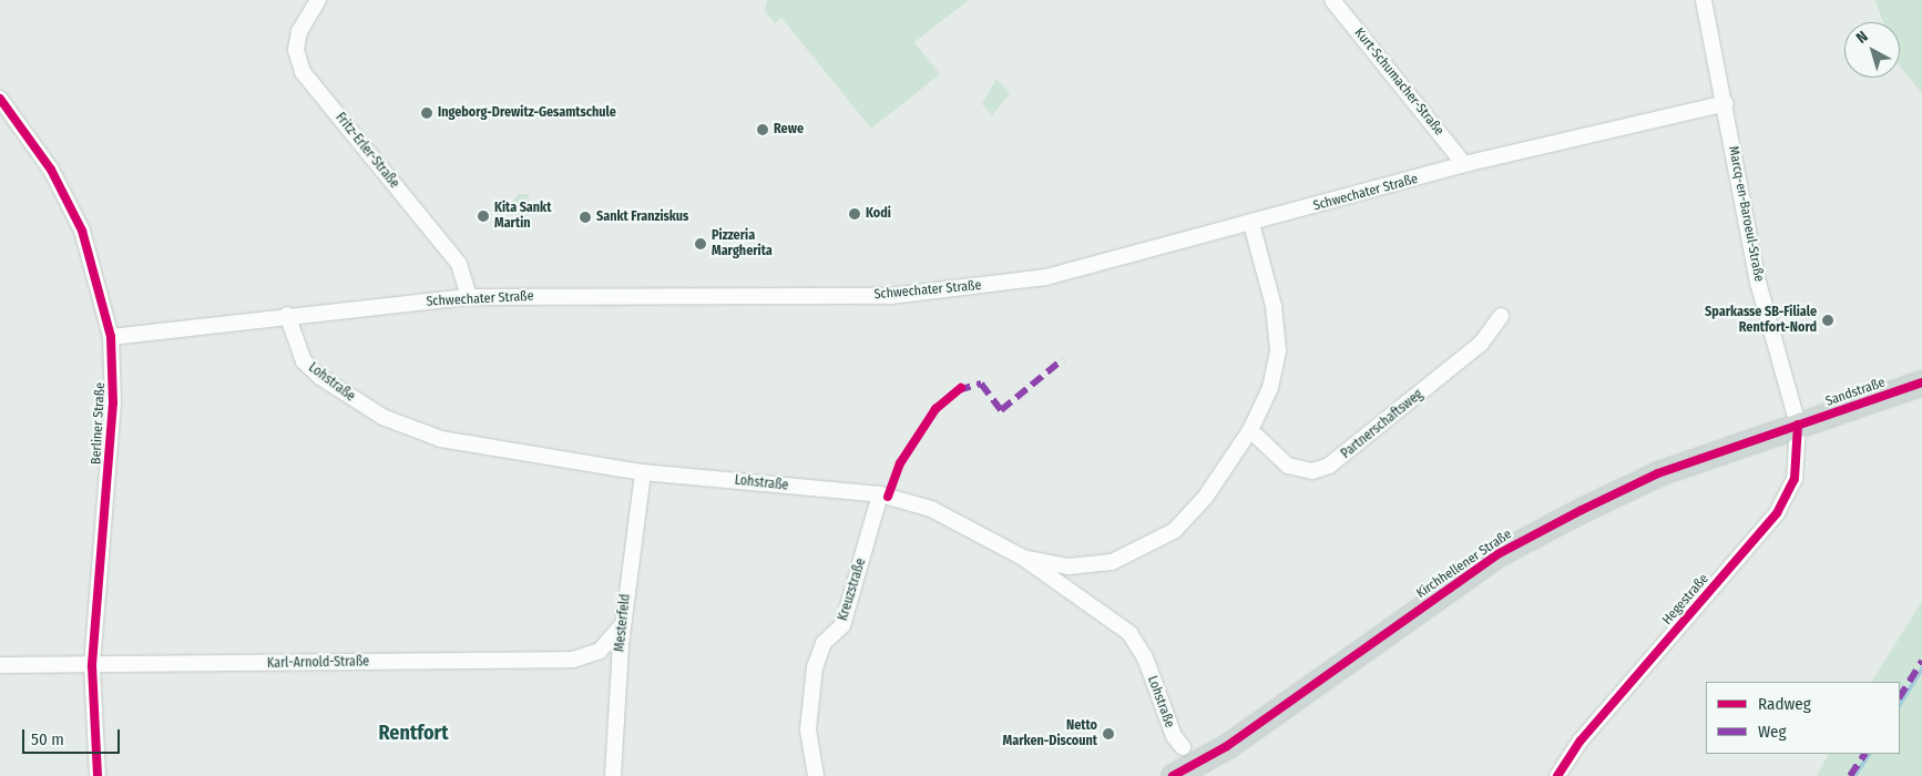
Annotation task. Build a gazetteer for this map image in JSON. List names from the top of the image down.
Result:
{
  "streets": {
    "main road": ["Sandstraße", "Kirchhellener Straße"],
    "street": [
      "Kurt-Schumacher-Straße",
      "Fritz-Erler-Straße",
      "Schwechater Straße",
      "Marcq-en-Baroeul-Straße",
      "Lohstraße",
      "Berliner Straße",
      "Partnerschaftsweg",
      "Kreuzstraße",
      "Hegestraße",
      "Mesterfeld",
      "Karl-Arnold-Straße"
    ]
  },
  "crossings": [
    ["Kurt-Schumacher-Straße", "Schwechater Straße"],
    ["Fritz-Erler-Straße", "Schwechater Straße"],
    ["Schwechater Straße", "Marcq-en-Baroeul-Straße"],
    ["Schwechater Straße", "Lohstraße"],
    ["Schwechater Straße", "Berliner Straße"],
    ["Marcq-en-Baroeul-Straße", "Sandstraße"],
    ["Marcq-en-Baroeul-Straße", "Kirchhellener Straße"],
    ["Marcq-en-Baroeul-Straße", "Hegestraße"],
    ["Lohstraße", "Kreuzstraße"],
    ["Lohstraße", "Mesterfeld"],
    ["Sandstraße", "Kirchhellener Straße"],
    ["Sandstraße", "Hegestraße"],
    ["Berliner Straße", "Karl-Arnold-Straße"],
    ["Kirchhellener Straße", "Hegestraße"],
    ["Mesterfeld", "Karl-Arnold-Straße"]
  ],
  "districts": ["Rentfort"],
  "places": [
    "Ingeborg-Drewitz-Gesamtschule",
    "Rewe",
    "Kodi",
    "Kita Sankt Martin",
    "Sankt Franziskus",
    "Pizzeria Margherita",
    "Sparkasse SB-Filiale Rentfort-Nord",
    "Netto Marken-Discount"
  ],
  "legend": ["Radweg", "Weg"],
  "scale_bar": "50 m",
  "north": "top left"
}
